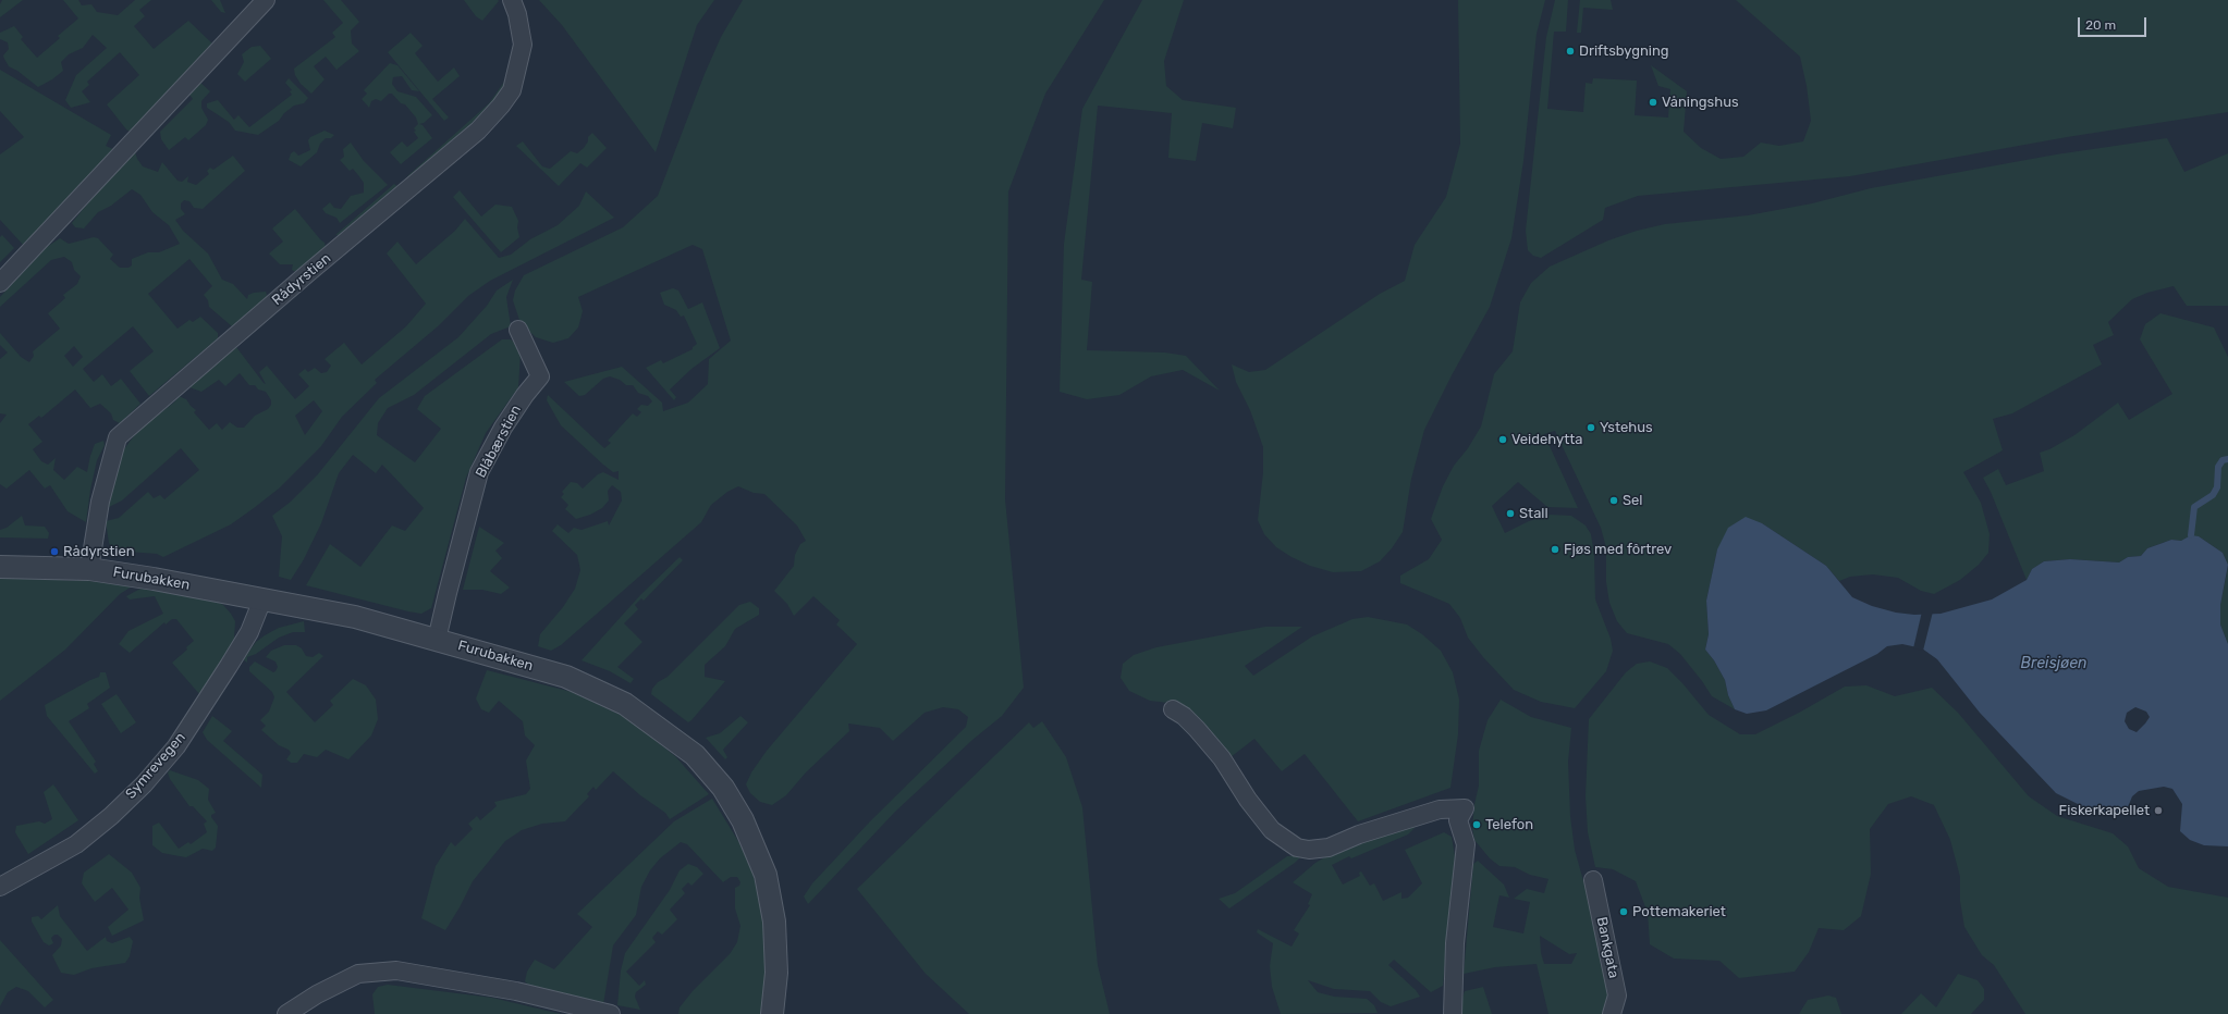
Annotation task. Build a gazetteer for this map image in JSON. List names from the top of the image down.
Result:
{
  "streets": {
    "street": [
      "Rådyrstien",
      "Blåbærstien",
      "Furubakken",
      "Symrevegen",
      "Bankgata"
    ]
  },
  "crossings": [
    ["Rådyrstien", "Furubakken"],
    ["Blåbærstien", "Furubakken"],
    ["Furubakken", "Symrevegen"]
  ],
  "water": ["Breisjøen"],
  "places": [
    "Driftsbygning",
    "Våningshus",
    "Ystehus",
    "Veidehytta",
    "Sel",
    "Stall",
    "Fjøs med fôrtrev",
    "Rådyrstien",
    "Fiskerkapellet",
    "Telefon",
    "Pottemakeriet"
  ],
  "scale_bar": "20 m"
}
